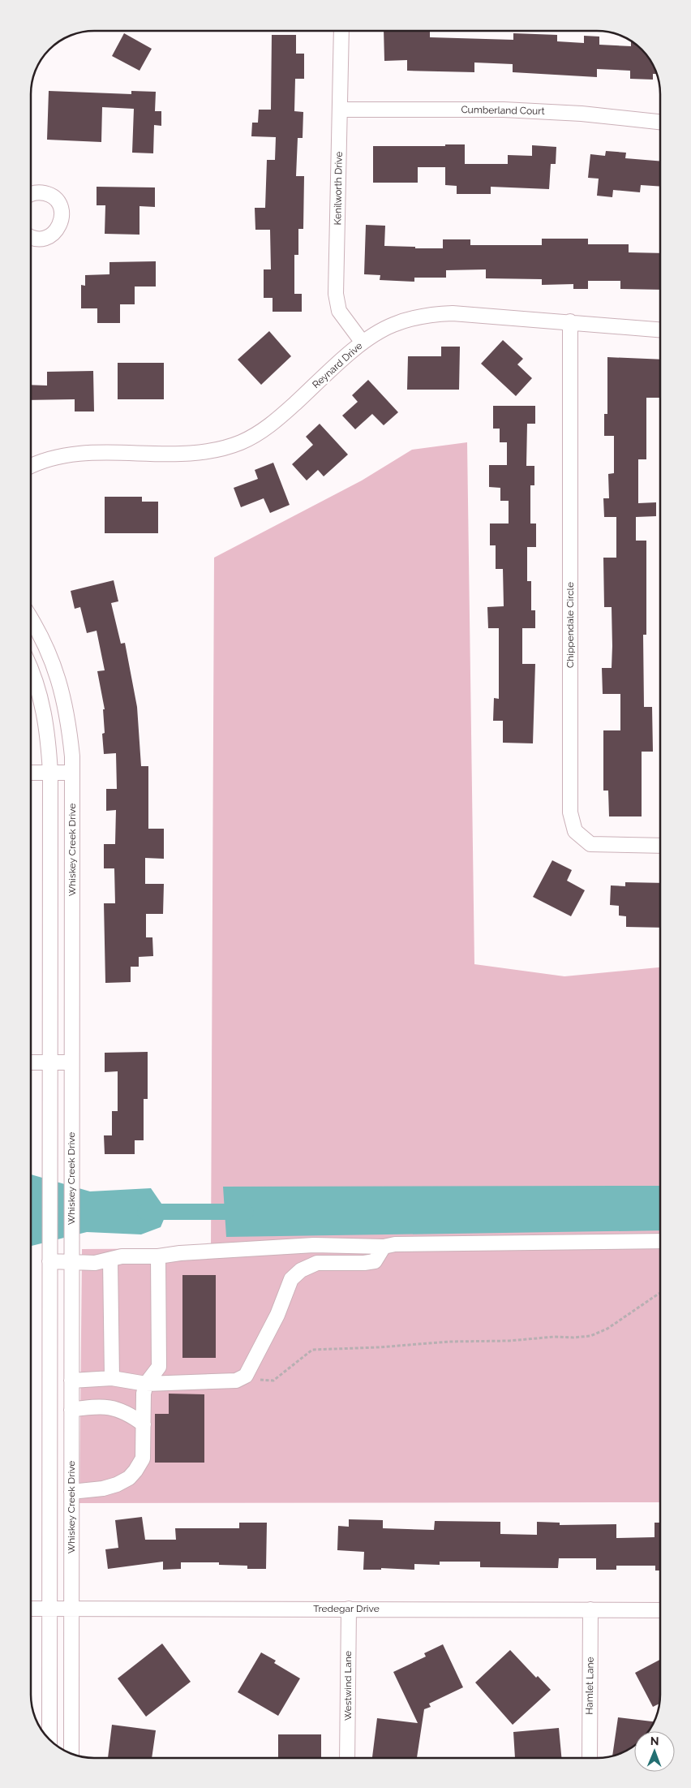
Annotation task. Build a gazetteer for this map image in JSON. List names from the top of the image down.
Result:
{
  "streets": {
    "street": [
      "Cumberland Court",
      "Kenilworth Drive",
      "Reynard Drive",
      "Chippendale Circle",
      "Whiskey Creek Drive",
      "Tredegar Drive",
      "Westwind Lane",
      "Hamlet Lane"
    ]
  },
  "crossings": [
    ["Cumberland Court", "Kenilworth Drive"],
    ["Kenilworth Drive", "Reynard Drive"],
    ["Reynard Drive", "Chippendale Circle"],
    ["Whiskey Creek Drive", "Tredegar Drive"],
    ["Tredegar Drive", "Westwind Lane"],
    ["Tredegar Drive", "Hamlet Lane"]
  ],
  "north": "top"
}
